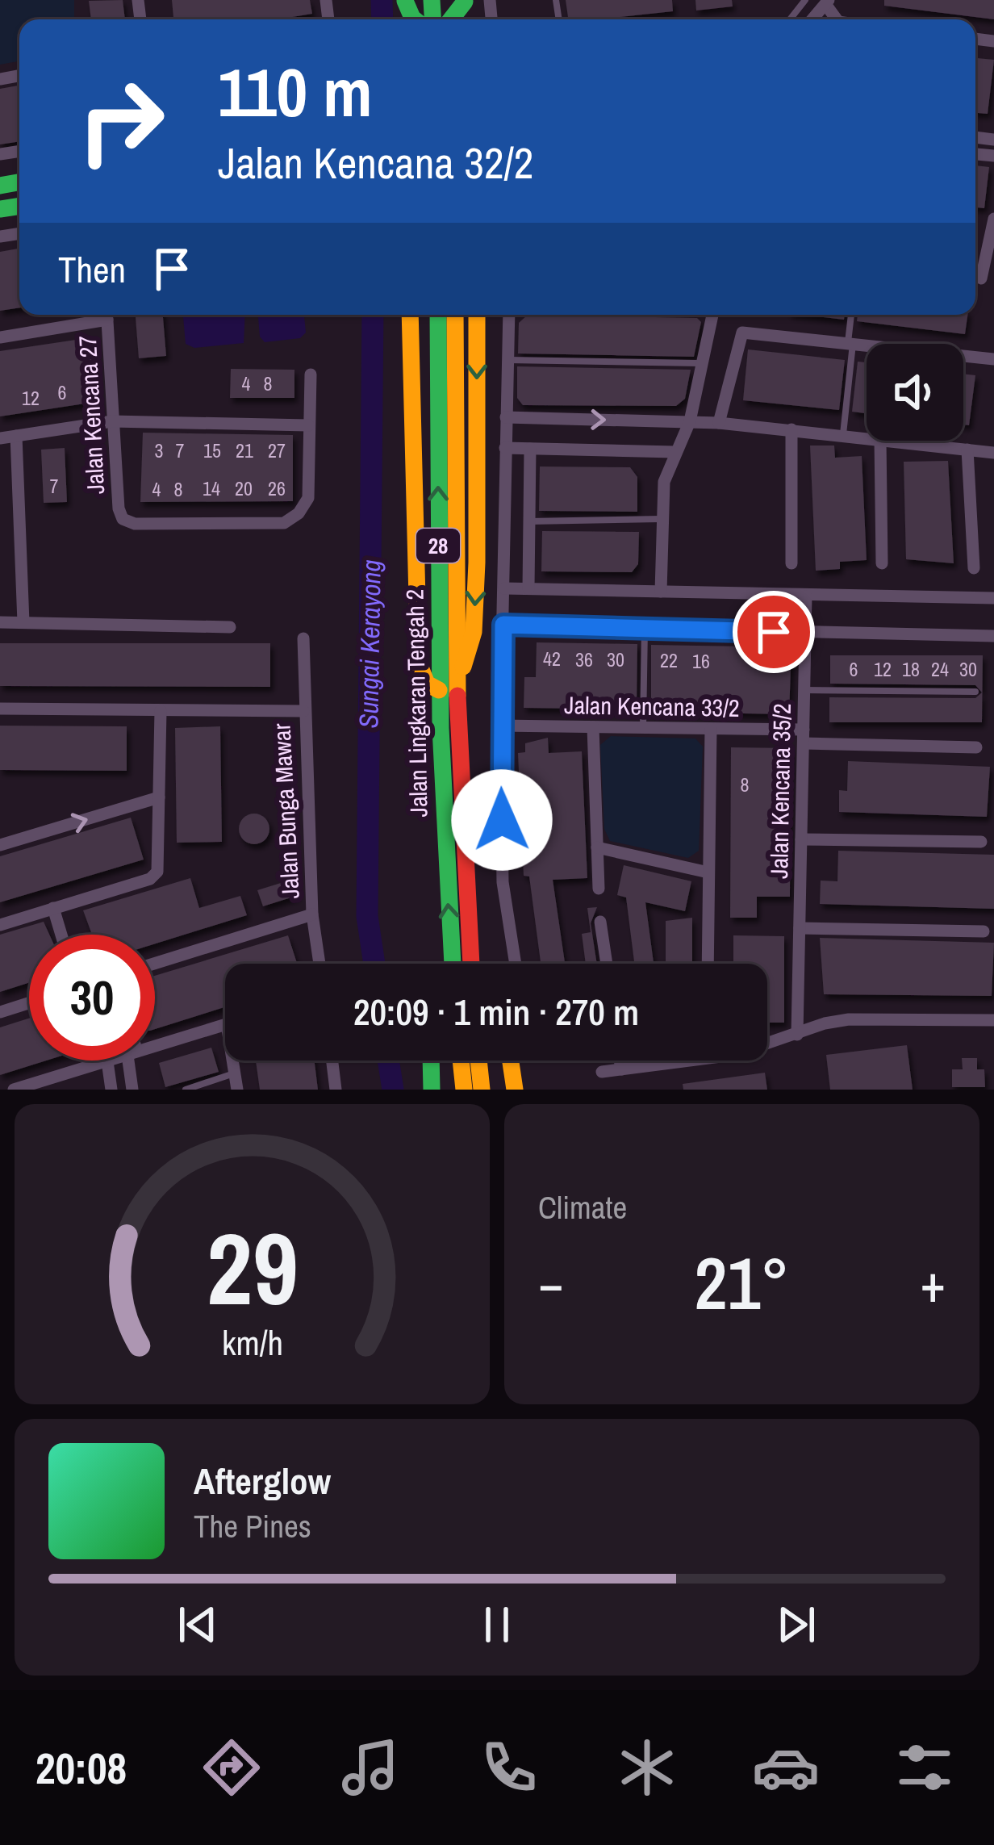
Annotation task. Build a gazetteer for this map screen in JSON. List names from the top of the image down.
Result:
{
  "streets": {
    "main road": ["28", "Jalan Lingkaran Tengah 2"],
    "street": [
      "Jalan Kencana 27",
      "Jalan Kencana 33/2",
      "Jalan Kencana 35/2",
      "Jalan Bunga Mawar"
    ]
  },
  "crossings": [
    ["Jalan Kencana 33/2", "Jalan Kencana 35/2"]
  ],
  "water": ["Sungai Kerayong"],
  "house_numbers": [
    "4",
    "8",
    "6",
    "12",
    "3",
    "7",
    "15",
    "21",
    "27",
    "7",
    "14",
    "20",
    "26",
    "4",
    "8",
    "42",
    "36",
    "30",
    "22",
    "16",
    "6",
    "12",
    "18",
    "24",
    "30",
    "8"
  ],
  "page": {
    "turn": ["110 m", "Jalan Kencana 32/2"],
    "then": "Then",
    "limit": "30",
    "trip": "20:09 · 1 min · 270 m",
    "tile": "Climate",
    "heat": ["−", "21°", "+"],
    "song": ["Afterglow", "The Pines"],
    "tabs": "20:08",
    "gauge": ["29", "km/h"]
  }
}
